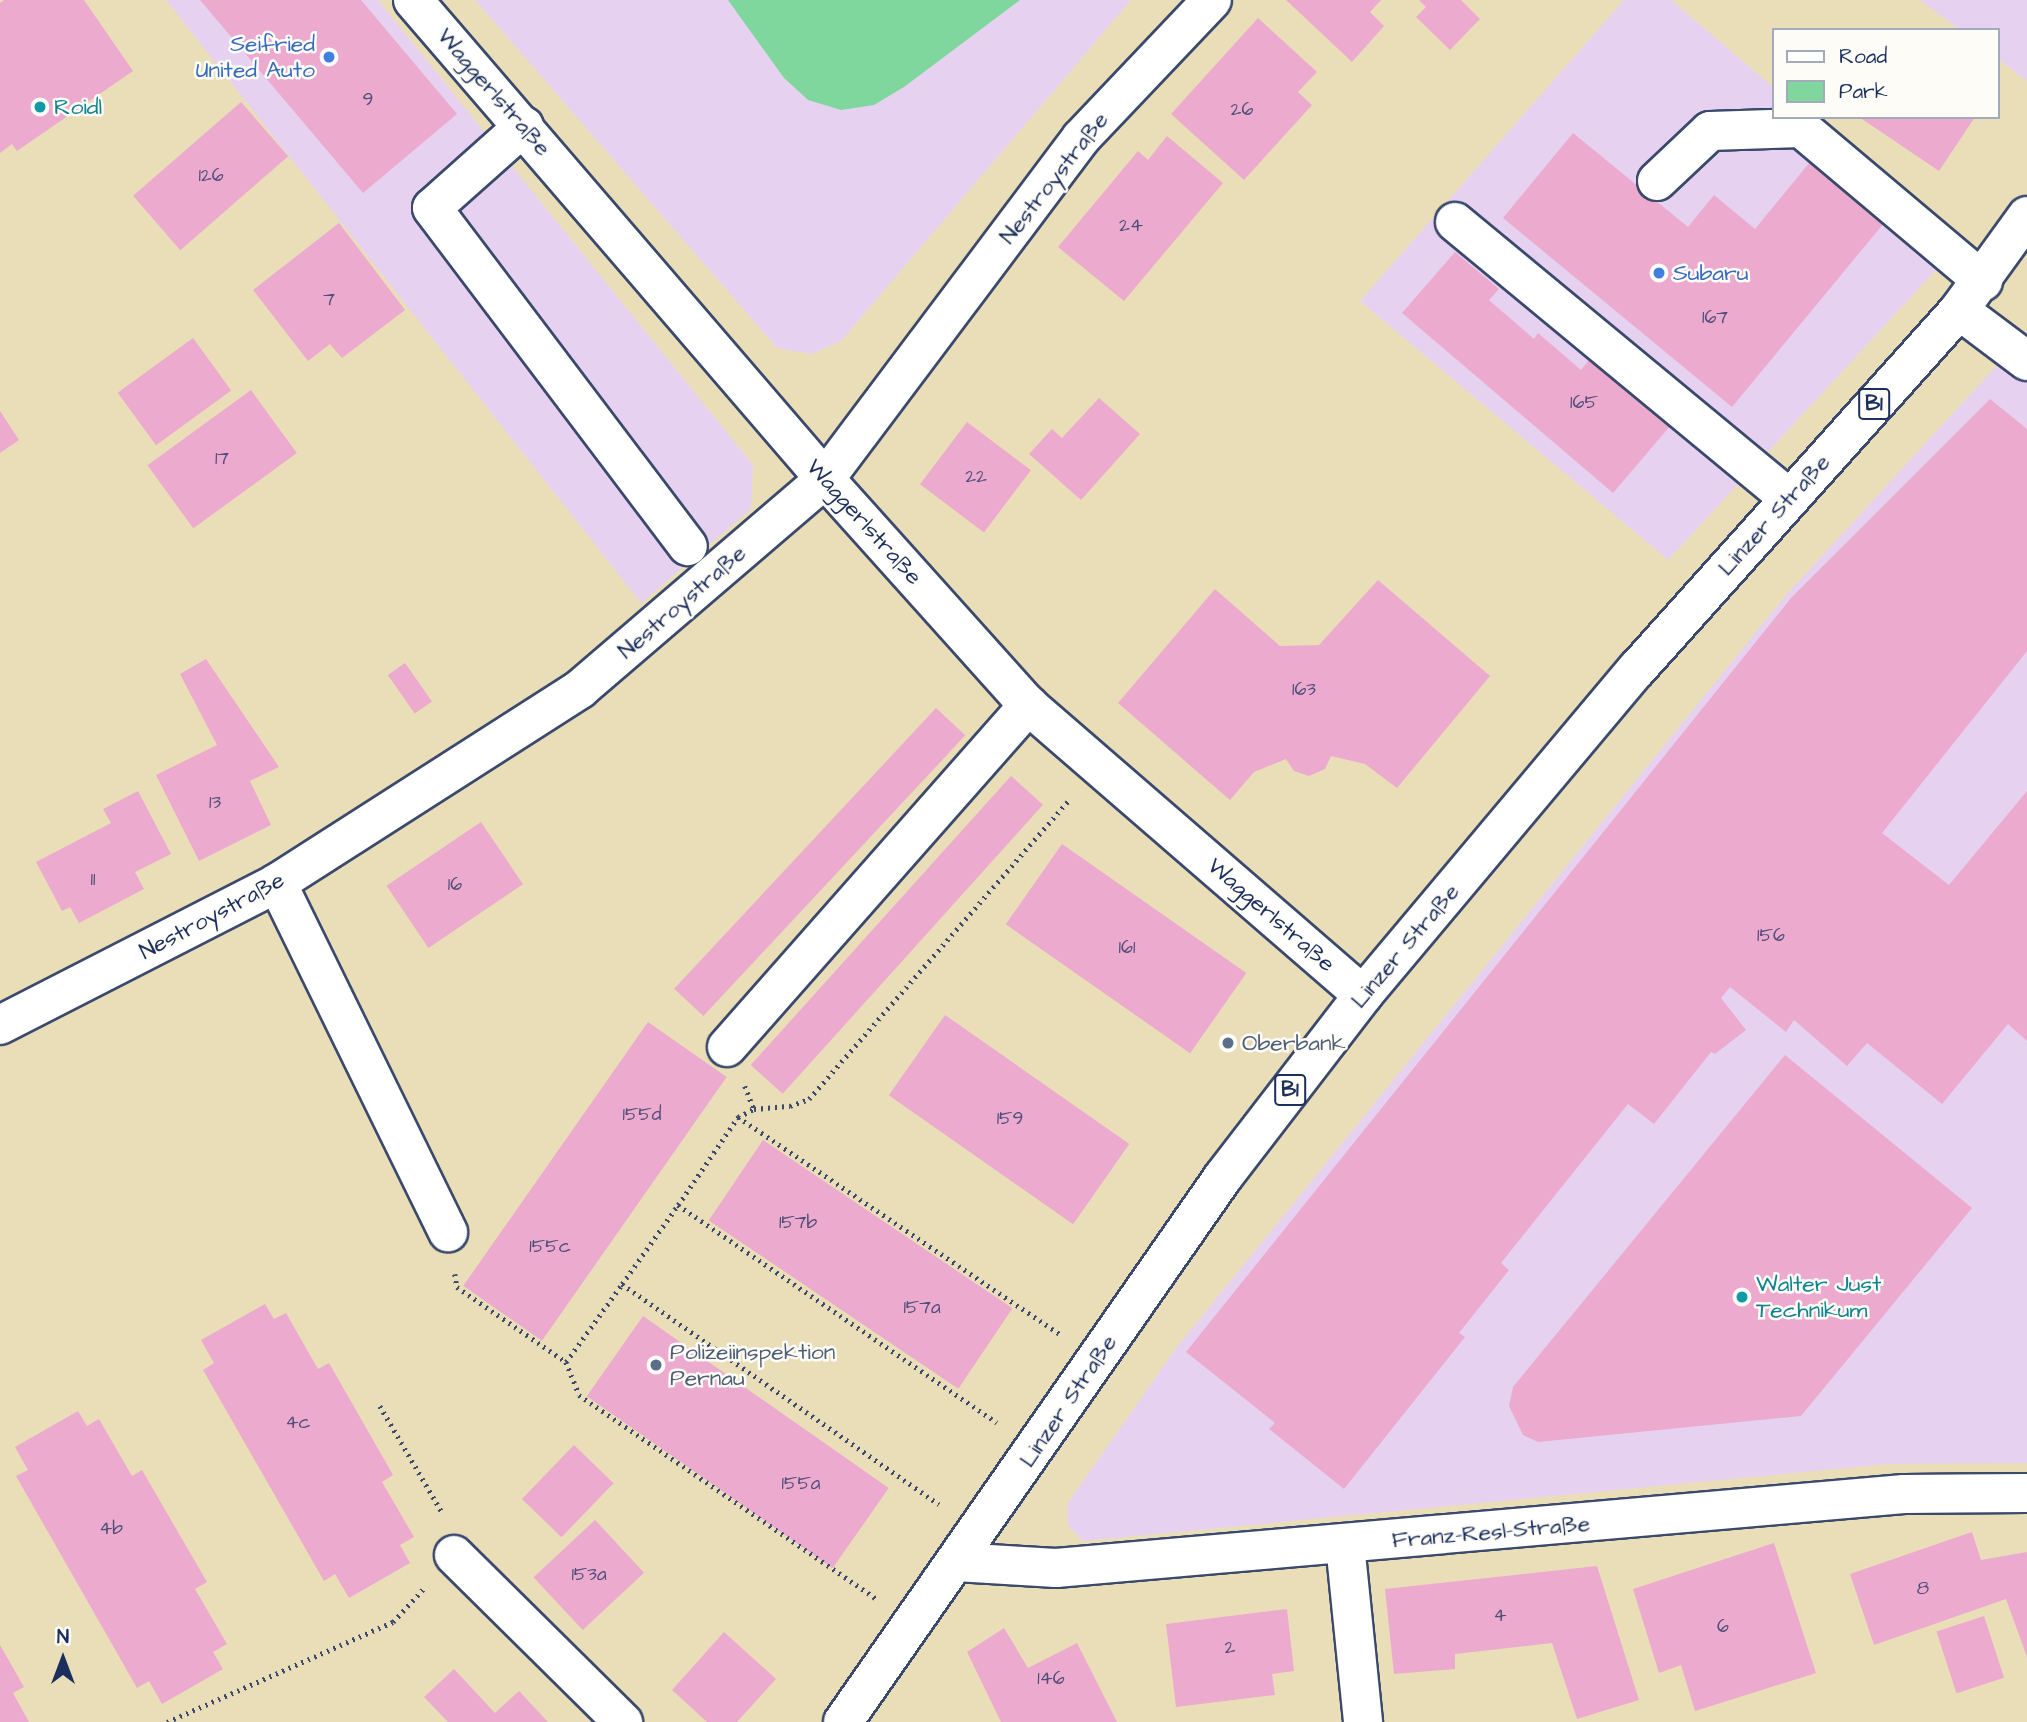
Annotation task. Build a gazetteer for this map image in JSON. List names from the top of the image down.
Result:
{
  "streets": {
    "street": [
      "Waggerlstraße",
      "Nestroystraße",
      "B1",
      "Linzer Straße",
      "Franz-Resl-Straße"
    ]
  },
  "crossings": [
    ["Waggerlstraße", "Nestroystraße"],
    ["Waggerlstraße", "Linzer Straße"],
    ["Linzer Straße", "Franz-Resl-Straße"]
  ],
  "places": [
    "Seifried United Auto",
    "Roidl",
    "Subaru",
    "Oberbank",
    "Walter Just Technikum",
    "Polizeiinspektion Pernau"
  ],
  "house_numbers": [
    "9",
    "26",
    "126",
    "24",
    "7",
    "167",
    "165",
    "17",
    "22",
    "163",
    "13",
    "11",
    "16",
    "156",
    "161",
    "155d",
    "159",
    "157b",
    "155c",
    "157a",
    "4c",
    "155a",
    "4b",
    "153a",
    "8",
    "4",
    "6",
    "2",
    "146"
  ],
  "legend": ["Road", "Park"],
  "north": "top"
}
